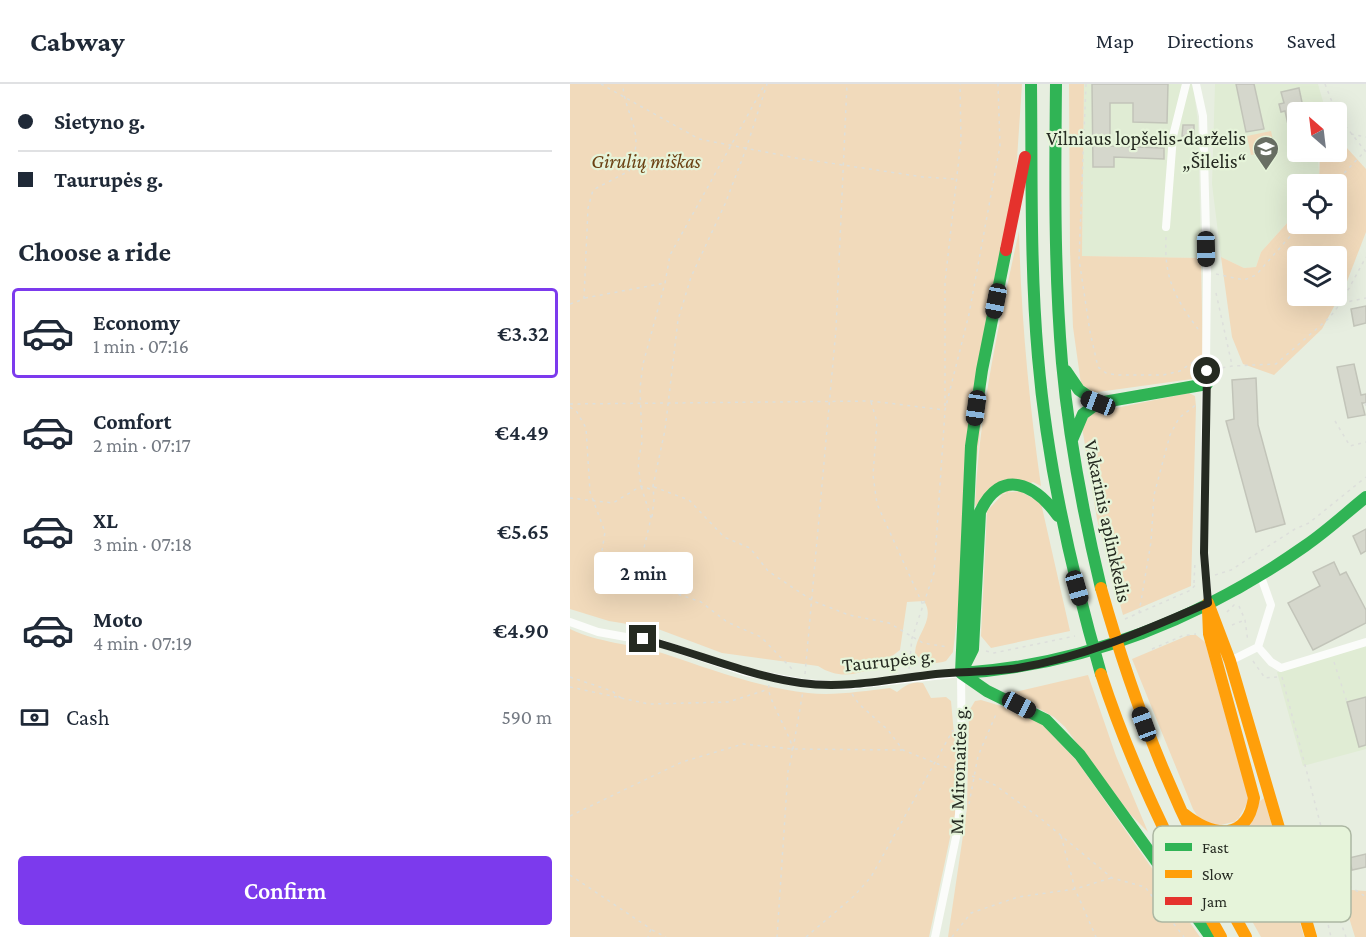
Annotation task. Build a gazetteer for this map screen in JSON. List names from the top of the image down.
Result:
{
  "streets": {
    "main road": ["Vakarinis aplinkkelis", "Taurupės g."],
    "street": ["M. Mironaitės g."]
  },
  "crossings": [
    ["Taurupės g.", "M. Mironaitės g."]
  ],
  "parks": ["Girulių miškas"],
  "places": {
    "school or university": ["Vilniaus lopšelis-darželis „Šilelis“"]
  },
  "legend": ["Fast", "Slow", "Jam"],
  "north": "top left",
  "page": {
    "header": "Cabway",
    "nav": ["Map", "Directions", "Saved"],
    "banner": ["Sietyno g.", "Taurupės g."],
    "heading": "Choose a ride",
    "list": [
      {
        "name": "Economy",
        "note": "1 min · 07:16",
        "value": "€3.32"
      },
      {
        "name": "Comfort",
        "note": "2 min · 07:17",
        "value": "€4.49"
      },
      {
        "name": "XL",
        "note": "3 min · 07:18",
        "value": "€5.65"
      },
      {
        "name": "Moto",
        "note": "4 min · 07:19",
        "value": "€4.90"
      }
    ],
    "bubble": "2 min",
    "pay": ["Cash", "590 m"],
    "buttons": "Confirm"
  }
}
